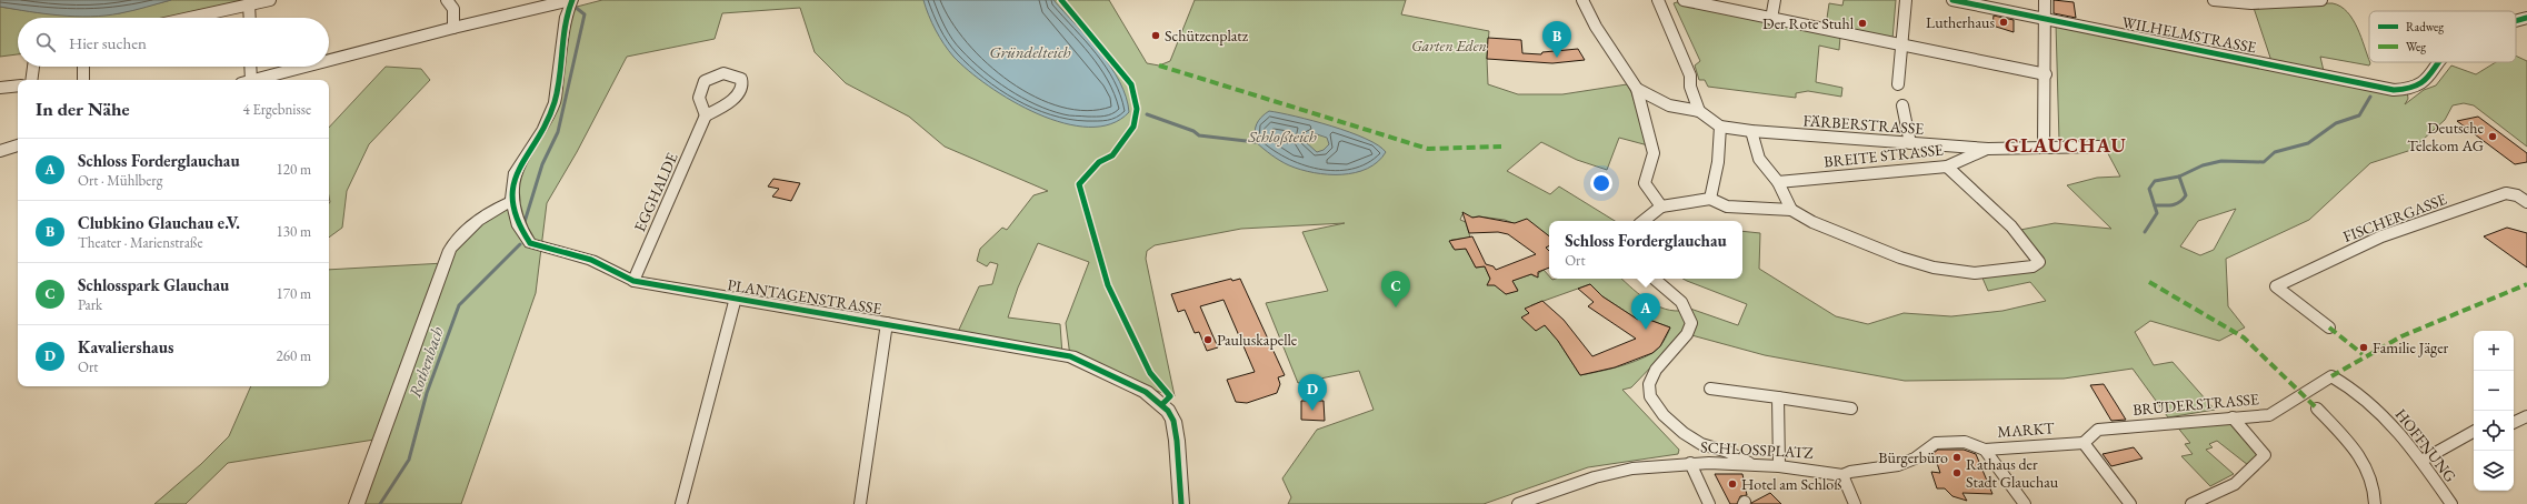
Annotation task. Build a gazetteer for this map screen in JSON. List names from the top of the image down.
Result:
{
  "streets": {
    "street": [
      "WILHELMSTRASSE",
      "FÄRBERSTRASSE",
      "BREITE STRASSE",
      "EGGHALDE",
      "FISCHERGASSE",
      "PLANTAGENSTRASSE",
      "BRÜDERSTRASSE",
      "MARKT",
      "HOFFNUNG",
      "SCHLOSSPLATZ"
    ]
  },
  "crossings": [
    ["FÄRBERSTRASSE", "BREITE STRASSE"],
    ["EGGHALDE", "PLANTAGENSTRASSE"],
    ["BRÜDERSTRASSE", "MARKT"],
    ["BRÜDERSTRASSE", "HOFFNUNG"],
    ["MARKT", "SCHLOSSPLATZ"]
  ],
  "districts": ["GLAUCHAU"],
  "water": ["Gründelteich", "Schloßteich", "Rothenbach"],
  "parks": ["Garten Eden"],
  "places": [
    "Lutherhaus",
    "Der Rote Stuhl",
    "Schützenplatz",
    "Deutsche Telekom AG",
    "Pauluskapelle",
    "Familie Jäger",
    "Bürgerbüro",
    "Rathaus der Stadt Glauchau",
    "Hotel am Schloß"
  ],
  "legend": ["Radweg", "Weg"],
  "page": {
    "search": "Hier suchen",
    "pins": [
      "B",
      "C",
      "A",
      "D"
    ],
    "heading": ["In der Nähe", "4 Ergebnisse"],
    "list": [
      {
        "mark": "A",
        "name": "Schloss Forderglauchau",
        "note": "Ort · Mühlberg",
        "value": "120 m"
      },
      {
        "mark": "B",
        "name": "Clubkino Glauchau e.V.",
        "note": "Theater · Marienstraße",
        "value": "130 m"
      },
      {
        "mark": "C",
        "name": "Schlosspark Glauchau",
        "note": "Park",
        "value": "170 m"
      },
      {
        "mark": "D",
        "name": "Kavaliershaus",
        "note": "Ort",
        "value": "260 m"
      }
    ],
    "popup": ["Schloss Forderglauchau", "Ort"],
    "map_buttons": ["+", "−"]
  }
}
